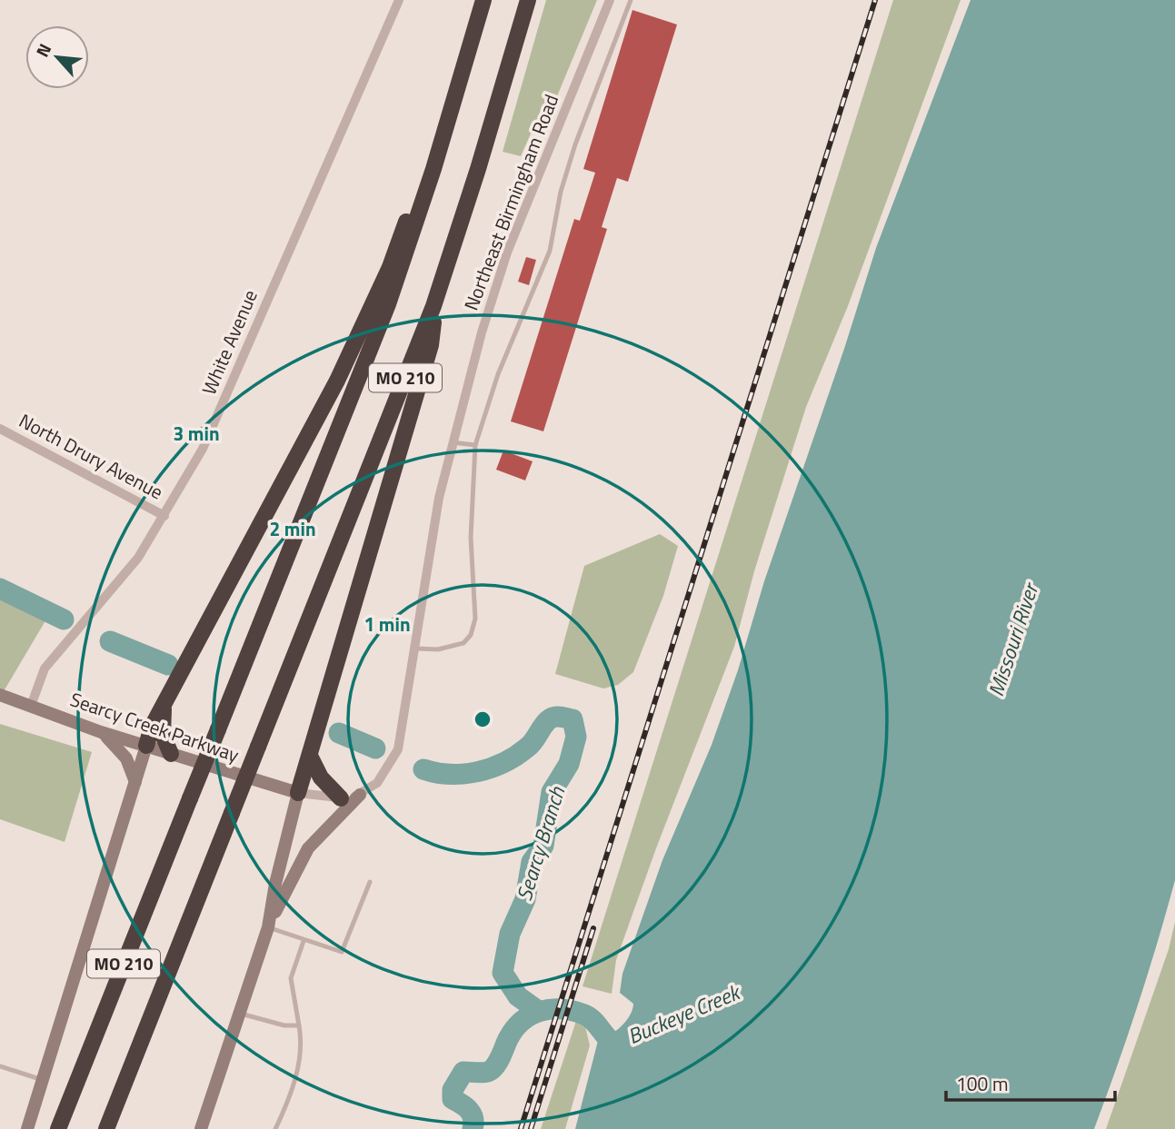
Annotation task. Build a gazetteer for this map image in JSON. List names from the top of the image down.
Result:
{
  "streets": {
    "highway": ["MO 210"],
    "main road": ["Searcy Creek Parkway"],
    "street": ["Northeast Birmingham Road", "White Avenue", "North Drury Avenue"]
  },
  "crossings": [
    ["White Avenue", "North Drury Avenue"],
    ["White Avenue", "Searcy Creek Parkway"]
  ],
  "water": ["Missouri River", "Searcy Branch", "Buckeye Creek"],
  "scale_bar": "100 m",
  "north": "top left",
  "rings": ["3 min", "2 min", "1 min"]
}
